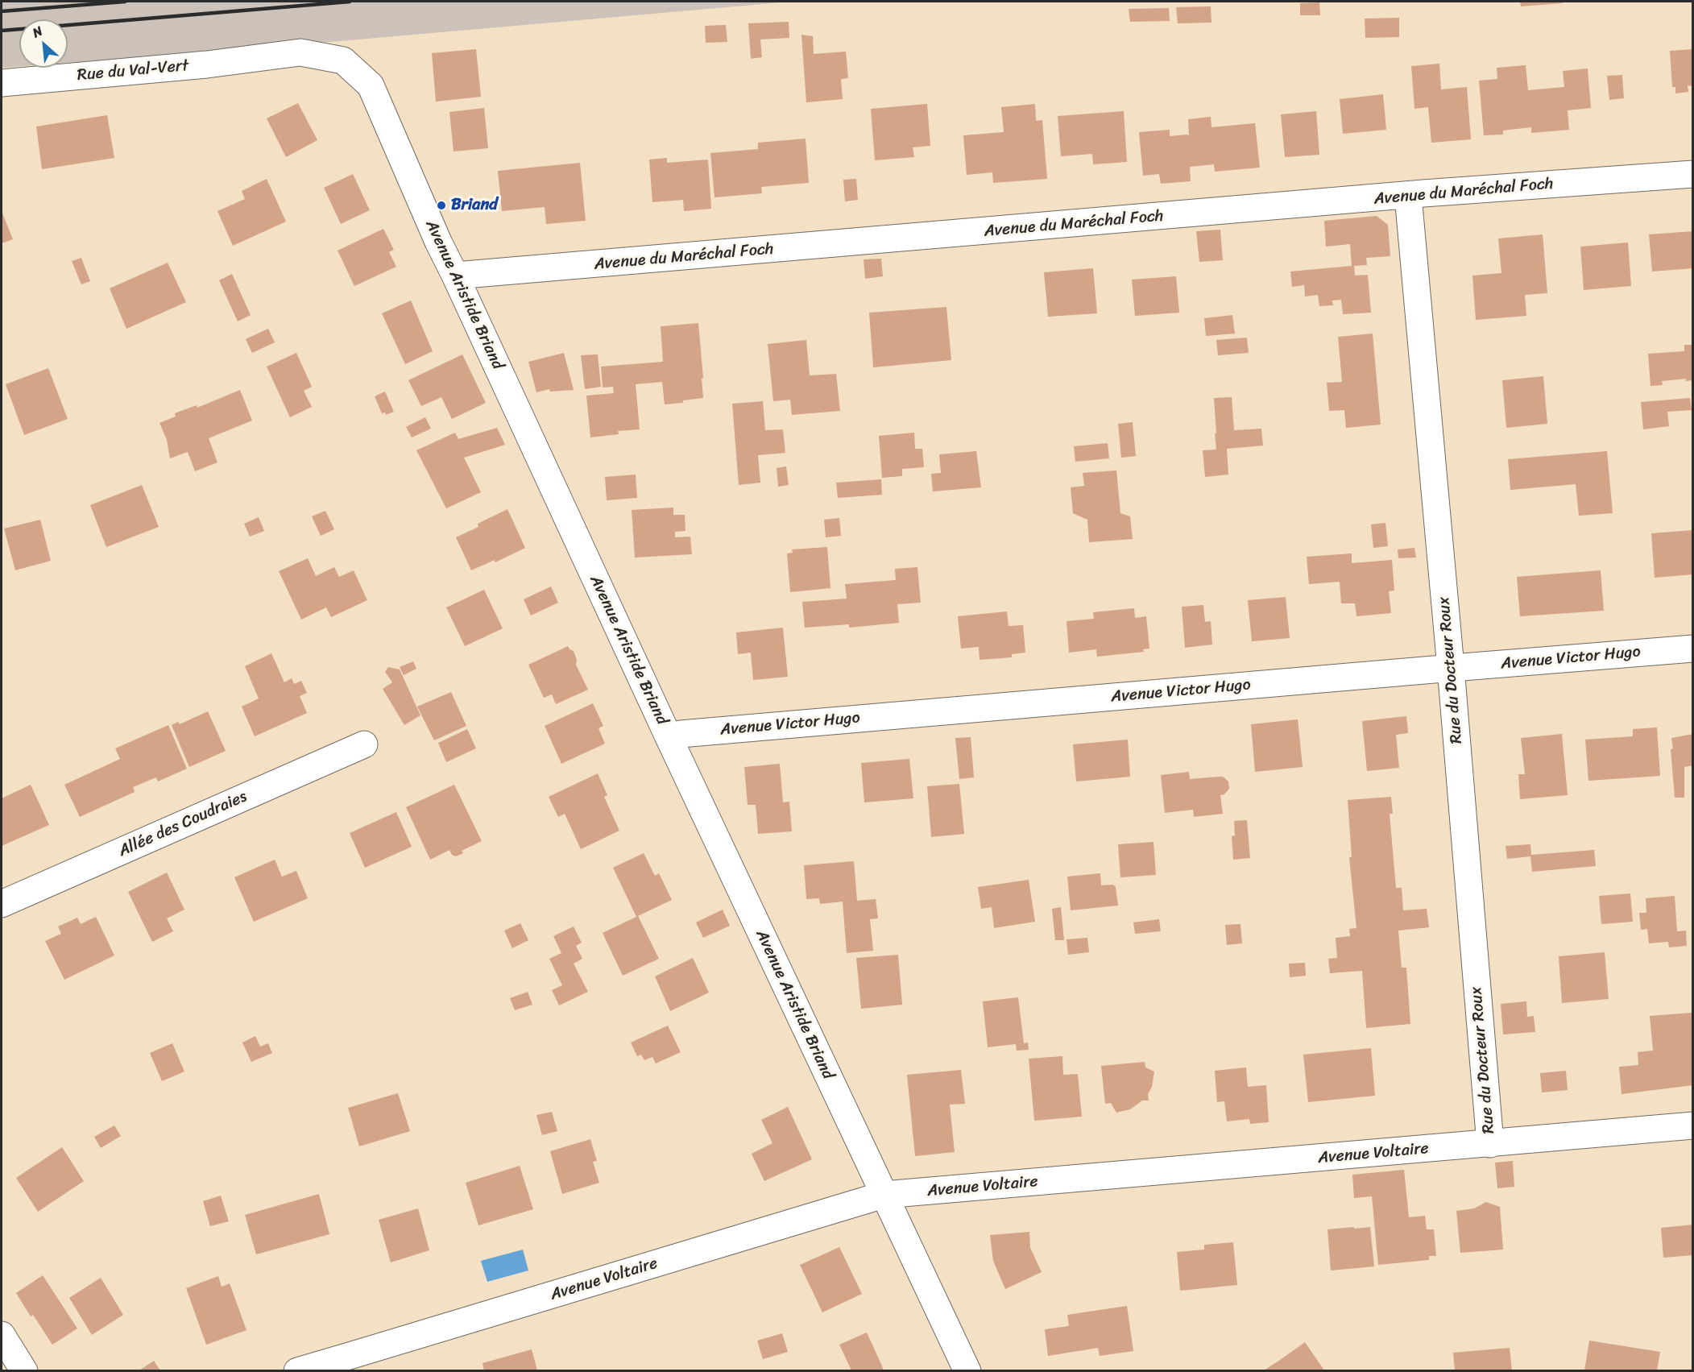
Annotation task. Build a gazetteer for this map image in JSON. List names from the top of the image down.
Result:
{
  "streets": {
    "street": [
      "Rue du Val-Vert",
      "Avenue du Maréchal Foch",
      "Avenue Aristide Briand",
      "Avenue Victor Hugo",
      "Rue du Docteur Roux",
      "Allée des Coudraies",
      "Avenue Voltaire"
    ]
  },
  "crossings": [
    ["Rue du Val-Vert", "Avenue Aristide Briand"],
    ["Avenue du Maréchal Foch", "Avenue Aristide Briand"],
    ["Avenue du Maréchal Foch", "Rue du Docteur Roux"],
    ["Avenue Aristide Briand", "Avenue Victor Hugo"],
    ["Avenue Aristide Briand", "Avenue Voltaire"],
    ["Avenue Victor Hugo", "Rue du Docteur Roux"],
    ["Rue du Docteur Roux", "Avenue Voltaire"]
  ],
  "places": ["Briand"],
  "north": "top left"
}
